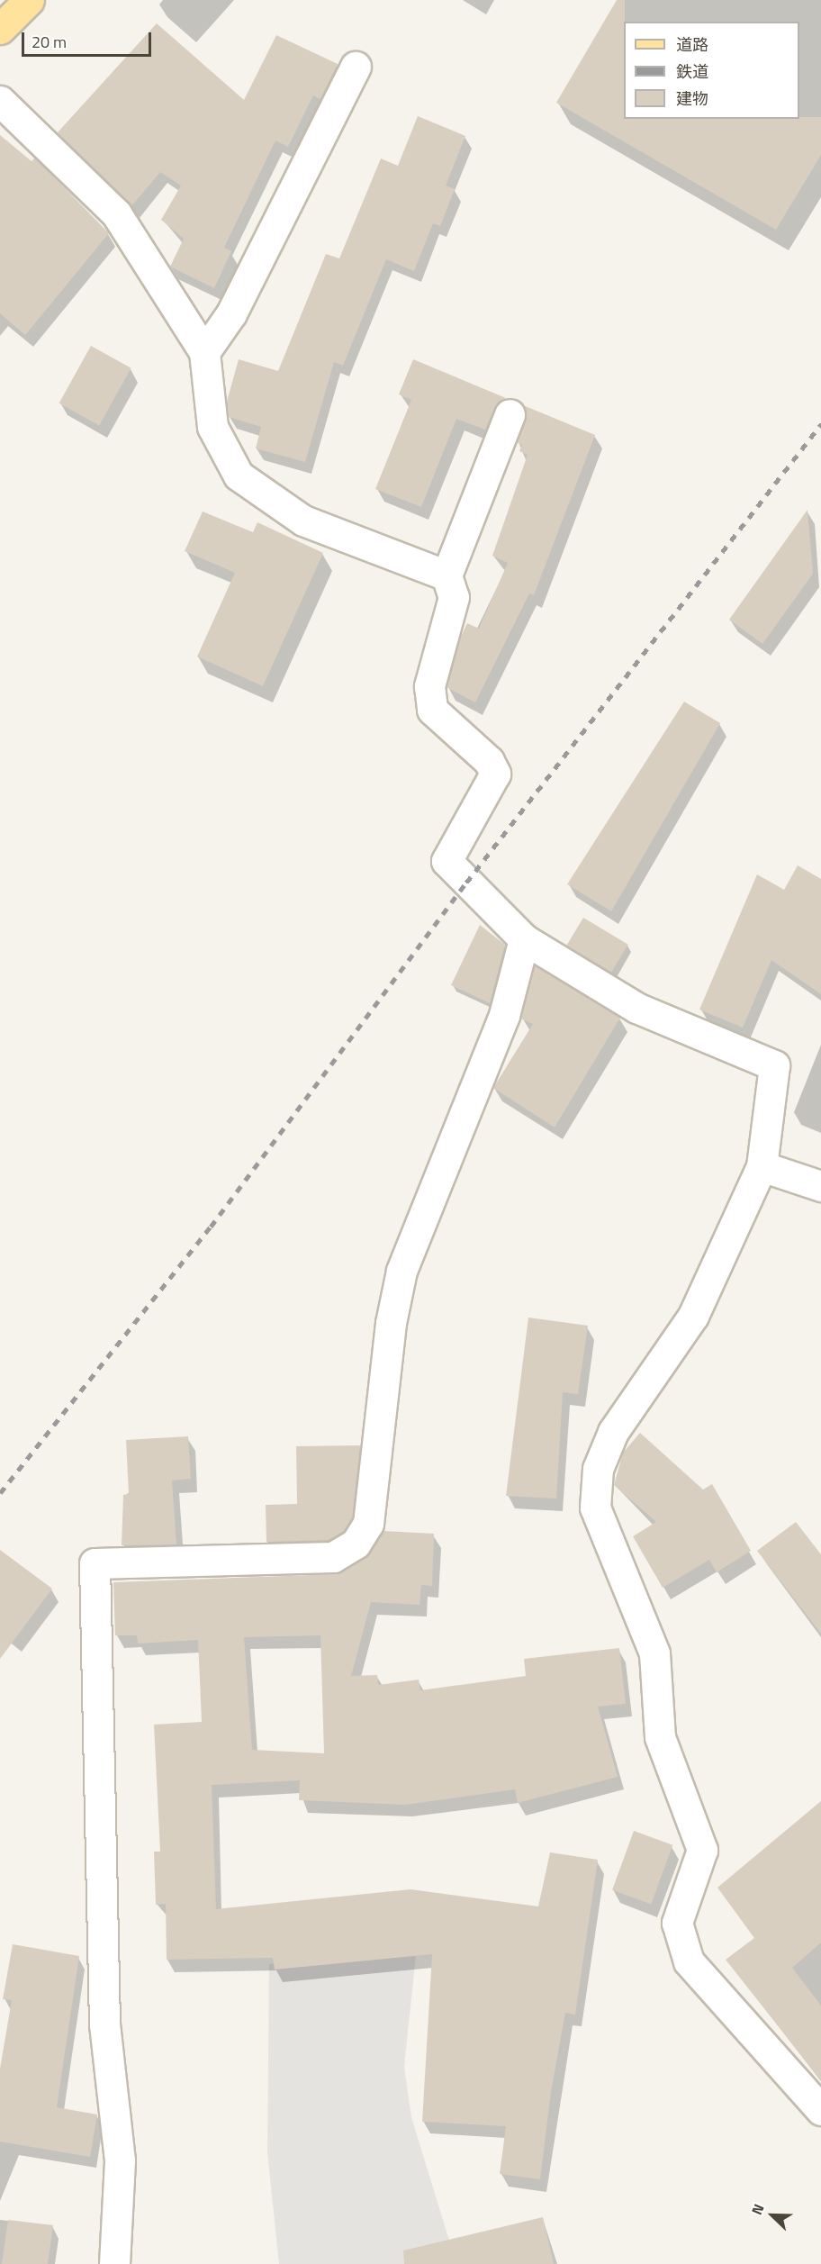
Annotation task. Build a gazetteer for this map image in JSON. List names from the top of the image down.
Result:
{
  "legend": ["道路", "鉄道", "建物"],
  "scale_bar": "20 m",
  "north": "top left"
}
